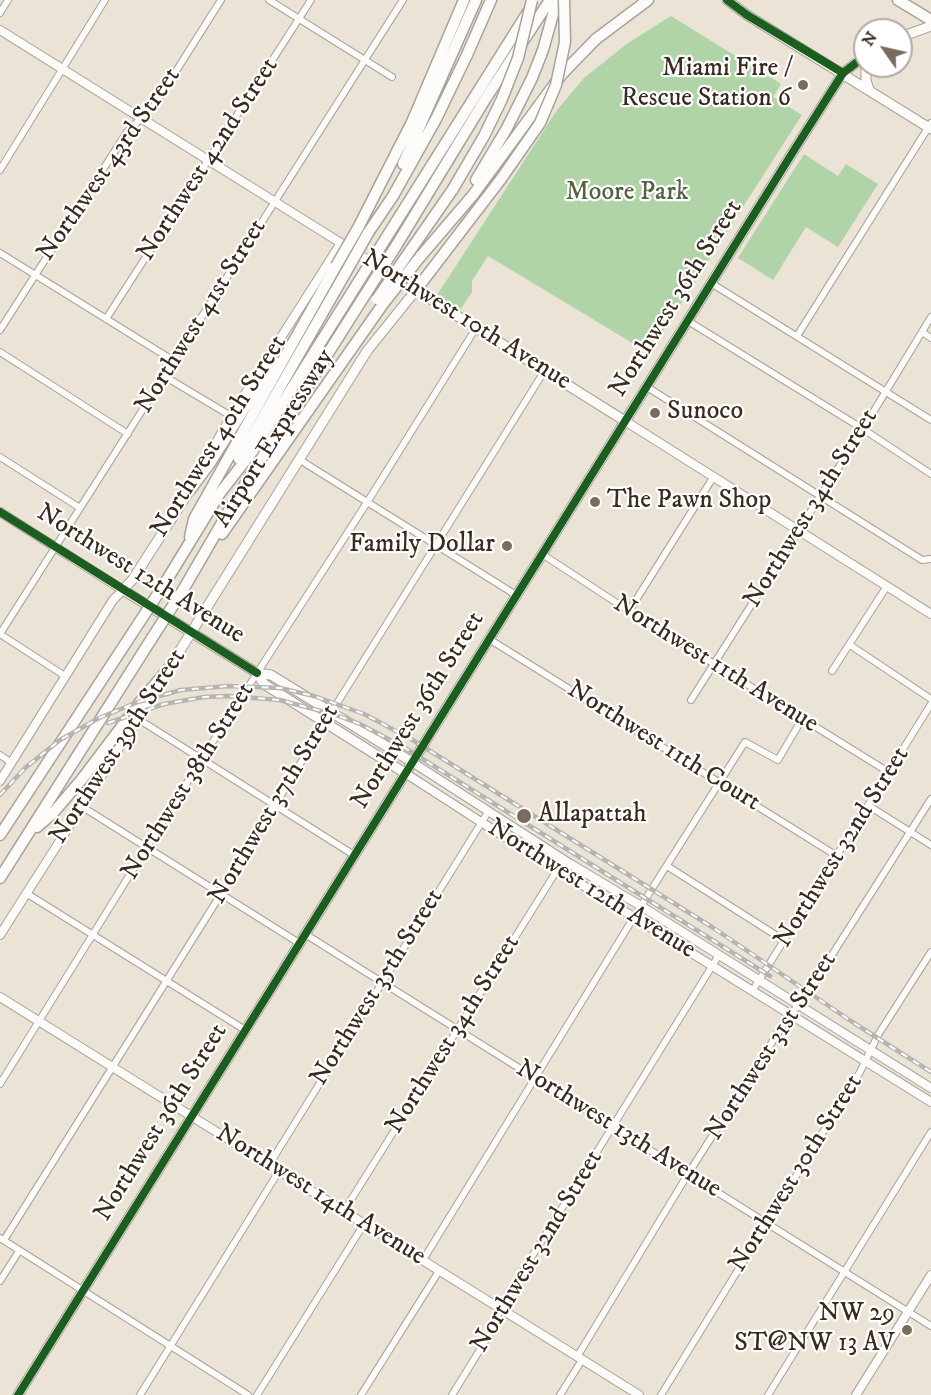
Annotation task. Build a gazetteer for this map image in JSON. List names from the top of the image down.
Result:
{
  "streets": {
    "highway": ["Airport Expressway"],
    "main road": [
      "Northwest 36th Street",
      "Northwest 10th Avenue",
      "Northwest 40th Street",
      "Northwest 12th Avenue",
      "Northwest 39th Street",
      "Northwest 14th Avenue"
    ],
    "street": [
      "Northwest 42nd Street",
      "Northwest 43rd Street",
      "Northwest 41st Street",
      "Northwest 34th Street",
      "Northwest 11th Avenue",
      "Northwest 11th Court",
      "Northwest 38th Street",
      "Northwest 37th Street",
      "Northwest 32nd Street",
      "Northwest 35th Street",
      "Northwest 31st Street",
      "Northwest 13th Avenue",
      "Northwest 30th Street"
    ]
  },
  "crossings": [
    ["Northwest 42nd Street", "Northwest 10th Avenue"],
    ["Northwest 43rd Street", "Northwest 10th Avenue"],
    ["Northwest 36th Street", "Northwest 10th Avenue"],
    ["Northwest 36th Street", "Northwest 12th Avenue"],
    ["Northwest 36th Street", "Northwest 11th Avenue"],
    ["Northwest 36th Street", "Northwest 11th Court"],
    ["Northwest 36th Street", "Northwest 13th Avenue"],
    ["Northwest 36th Street", "Northwest 14th Avenue"],
    ["Northwest 41st Street", "Northwest 10th Avenue"],
    ["Northwest 41st Street", "Northwest 12th Avenue"],
    ["Northwest 10th Avenue", "Northwest 40th Street"],
    ["Northwest 10th Avenue", "Northwest 34th Street"],
    ["Northwest 10th Avenue", "Northwest 39th Street"],
    ["Northwest 10th Avenue", "Northwest 38th Street"],
    ["Northwest 10th Avenue", "Northwest 37th Street"],
    ["Northwest 40th Street", "Northwest 12th Avenue"],
    ["Northwest 34th Street", "Northwest 12th Avenue"],
    ["Northwest 34th Street", "Northwest 11th Avenue"],
    ["Northwest 34th Street", "Northwest 13th Avenue"],
    ["Northwest 34th Street", "Northwest 14th Avenue"],
    ["Northwest 12th Avenue", "Northwest 39th Street"],
    ["Northwest 12th Avenue", "Northwest 38th Street"],
    ["Northwest 12th Avenue", "Northwest 37th Street"],
    ["Northwest 12th Avenue", "Northwest 32nd Street"],
    ["Northwest 12th Avenue", "Northwest 35th Street"],
    ["Northwest 12th Avenue", "Northwest 31st Street"],
    ["Northwest 12th Avenue", "Northwest 30th Street"],
    ["Northwest 11th Avenue", "Northwest 32nd Street"],
    ["Northwest 39th Street", "Northwest 13th Avenue"],
    ["Northwest 11th Court", "Northwest 32nd Street"],
    ["Northwest 38th Street", "Northwest 13th Avenue"],
    ["Northwest 38th Street", "Northwest 14th Avenue"],
    ["Northwest 37th Street", "Northwest 13th Avenue"],
    ["Northwest 37th Street", "Northwest 14th Avenue"],
    ["Northwest 32nd Street", "Northwest 13th Avenue"],
    ["Northwest 32nd Street", "Northwest 14th Avenue"],
    ["Northwest 35th Street", "Northwest 13th Avenue"],
    ["Northwest 35th Street", "Northwest 14th Avenue"],
    ["Northwest 31st Street", "Northwest 13th Avenue"],
    ["Northwest 31st Street", "Northwest 14th Avenue"],
    ["Northwest 13th Avenue", "Northwest 30th Street"]
  ],
  "parks": ["Moore Park"],
  "places": [
    "Miami Fire / Rescue Station 6",
    "Sunoco",
    "The Pawn Shop",
    "Family Dollar",
    "Allapattah",
    "NW 29 ST@NW 13 AV"
  ],
  "north": "top left"
}
